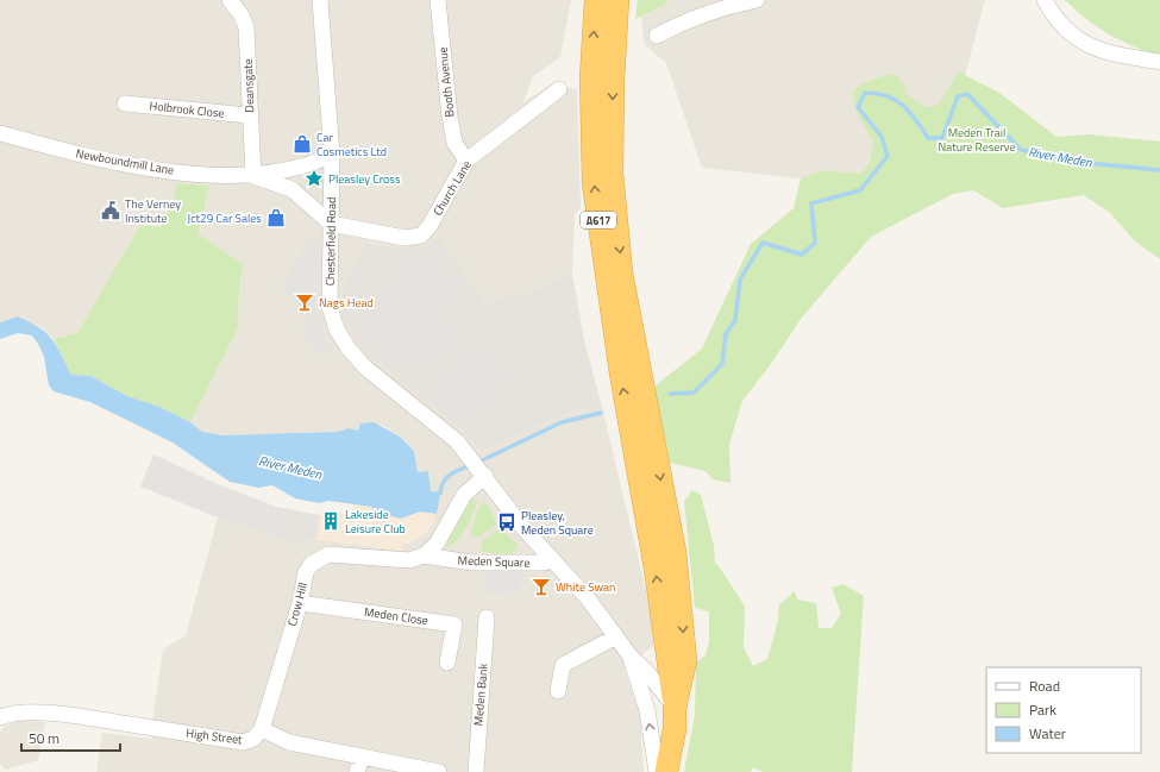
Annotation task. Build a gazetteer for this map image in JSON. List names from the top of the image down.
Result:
{
  "streets": {
    "highway": ["A617"],
    "street": [
      "Booth Avenue",
      "Deansgate",
      "Holbrook Close",
      "Newboundmill Lane",
      "Church Lane",
      "Chesterfield Road",
      "Meden Square",
      "Crow Hill",
      "Meden Close",
      "Meden Bank",
      "High Street"
    ]
  },
  "crossings": [
    ["Booth Avenue", "Church Lane"],
    ["Deansgate", "Holbrook Close"],
    ["Deansgate", "Newboundmill Lane"],
    ["Newboundmill Lane", "Church Lane"],
    ["Newboundmill Lane", "Chesterfield Road"],
    ["Church Lane", "Chesterfield Road"],
    ["Meden Square", "Crow Hill"],
    ["Crow Hill", "Meden Close"],
    ["Crow Hill", "High Street"]
  ],
  "water": ["River Meden"],
  "parks": ["Meden Trail Nature Reserve"],
  "places": {
    "shop": ["Car Cosmetics Ltd", "Jct29 Car Sales"],
    "place": ["Pleasley Cross"],
    "public building": ["The Verney Institute"],
    "bar": ["Nags Head", "White Swan"],
    "building": ["Lakeside Leisure Club"],
    "bus stop": ["Pleasley, Meden Square"]
  },
  "legend": ["Road", "Park", "Water"],
  "scale_bar": "50 m"
}
